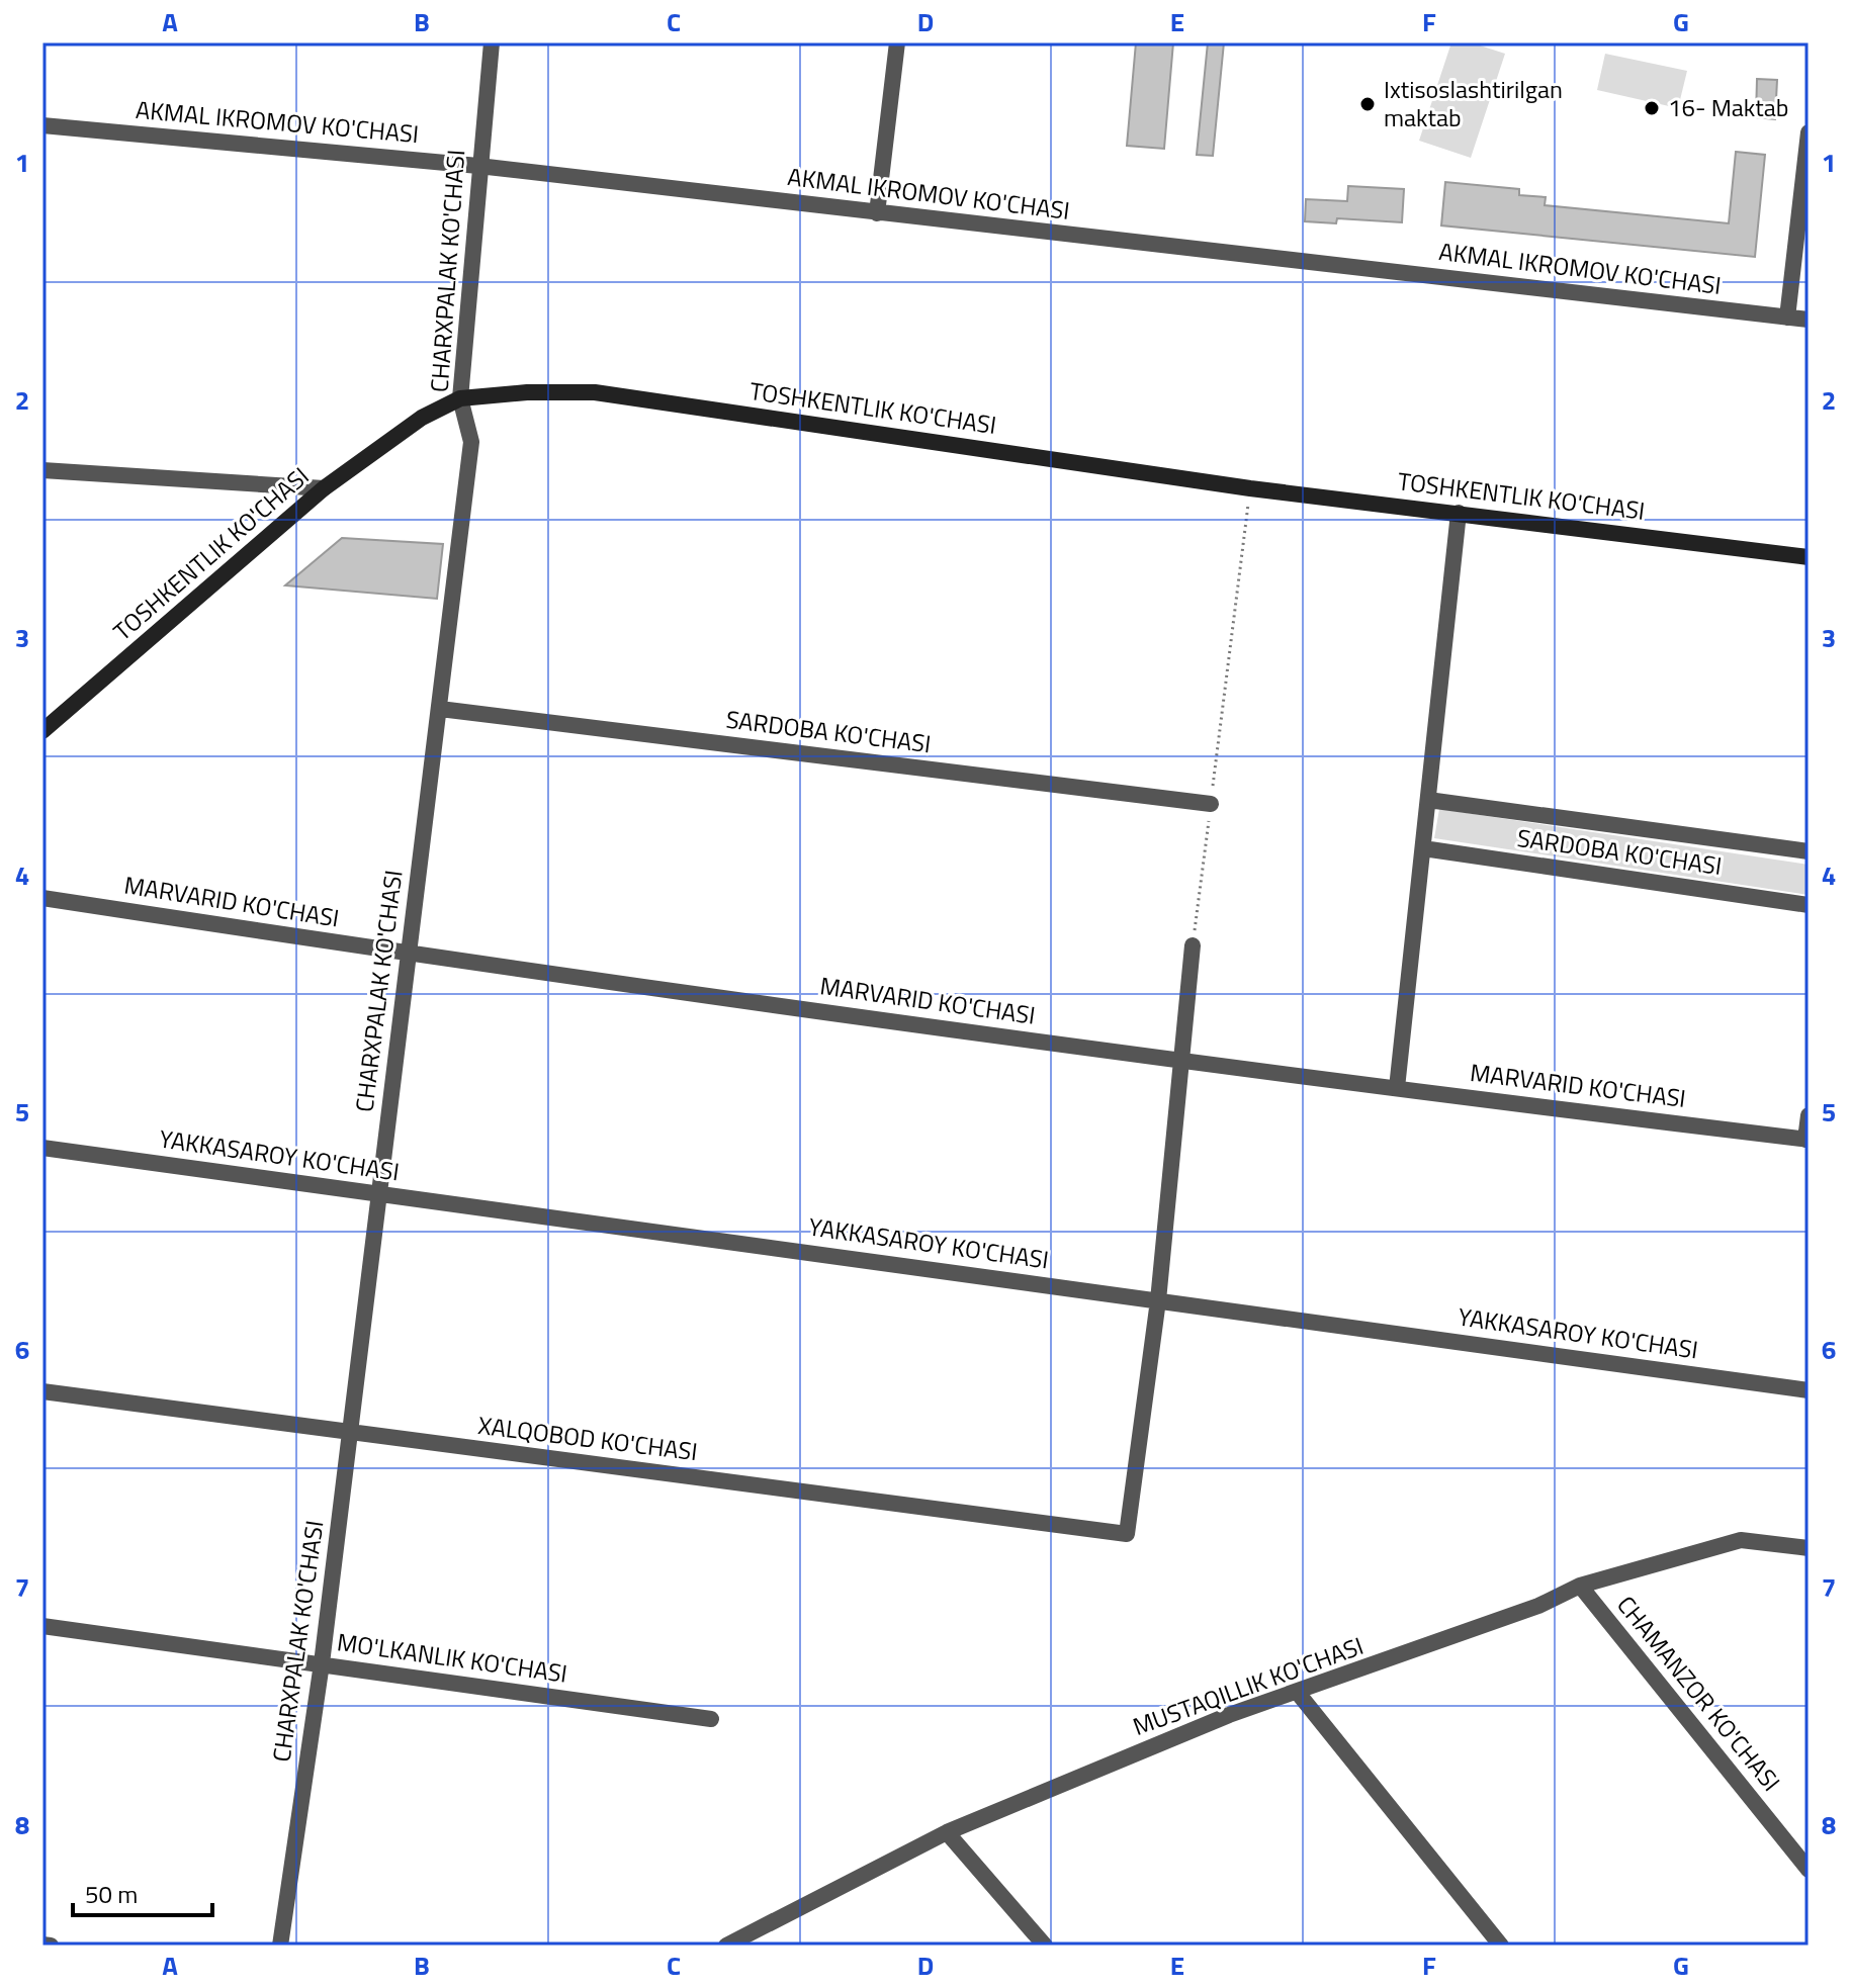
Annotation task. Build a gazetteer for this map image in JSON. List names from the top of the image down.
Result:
{
  "streets": {
    "main road": ["TOSHKENTLIK KO'CHASI"],
    "street": [
      "AKMAL IKROMOV KO'CHASI",
      "CHARXPALAK KO'CHASI",
      "SARDOBA KO'CHASI",
      "MARVARID KO'CHASI",
      "YAKKASAROY KO'CHASI",
      "XALQOBOD KO'CHASI",
      "MO'LKANLIK KO'CHASI",
      "MUSTAQILLIK KO'CHASI",
      "CHAMANZOR KO'CHASI"
    ]
  },
  "crossings": [
    ["AKMAL IKROMOV KO'CHASI", "CHARXPALAK KO'CHASI"],
    ["CHARXPALAK KO'CHASI", "TOSHKENTLIK KO'CHASI"],
    ["CHARXPALAK KO'CHASI", "SARDOBA KO'CHASI"],
    ["CHARXPALAK KO'CHASI", "MARVARID KO'CHASI"],
    ["CHARXPALAK KO'CHASI", "YAKKASAROY KO'CHASI"],
    ["CHARXPALAK KO'CHASI", "XALQOBOD KO'CHASI"],
    ["CHARXPALAK KO'CHASI", "MO'LKANLIK KO'CHASI"],
    ["YAKKASAROY KO'CHASI", "XALQOBOD KO'CHASI"],
    ["MUSTAQILLIK KO'CHASI", "CHAMANZOR KO'CHASI"]
  ],
  "places": ["Ixtisoslashtirilgan maktab", "16- Maktab"],
  "scale_bar": "50 m",
  "grid": {
    "columns": [
      "A",
      "B",
      "C",
      "D",
      "E",
      "F",
      "G"
    ],
    "rows": [
      "1",
      "2",
      "3",
      "4",
      "5",
      "6",
      "7",
      "8"
    ]
  }
}
